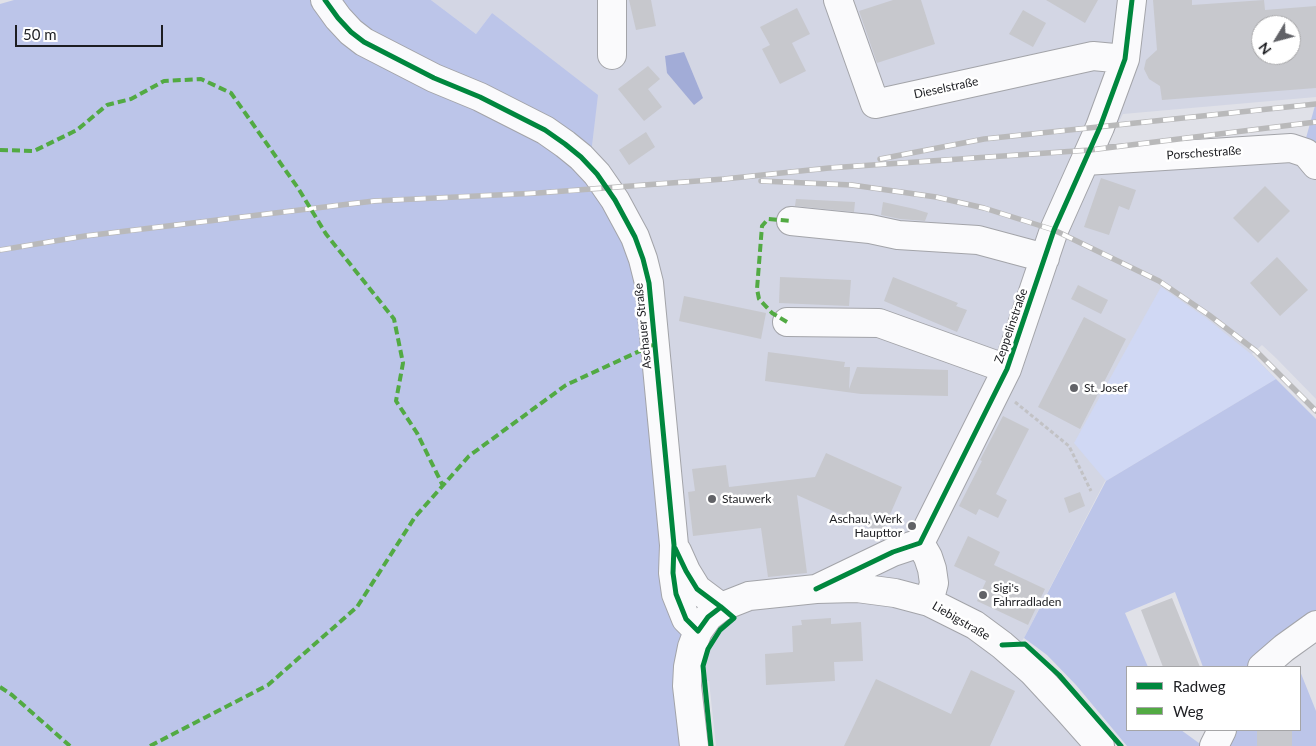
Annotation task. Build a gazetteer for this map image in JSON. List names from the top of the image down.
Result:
{
  "streets": {
    "street": [
      "Dieselstraße",
      "Porschestraße",
      "Aschauer Straße",
      "Zeppelinstraße",
      "Liebigstraße"
    ]
  },
  "crossings": [
    ["Dieselstraße", "Zeppelinstraße"],
    ["Porschestraße", "Zeppelinstraße"],
    ["Aschauer Straße", "Liebigstraße"]
  ],
  "places": [
    "St. Josef",
    "Stauwerk",
    "Aschau, Werk Haupttor",
    "Sigi's Fahrradladen"
  ],
  "legend": ["Radweg", "Weg"],
  "scale_bar": "50 m",
  "north": "bottom left"
}
